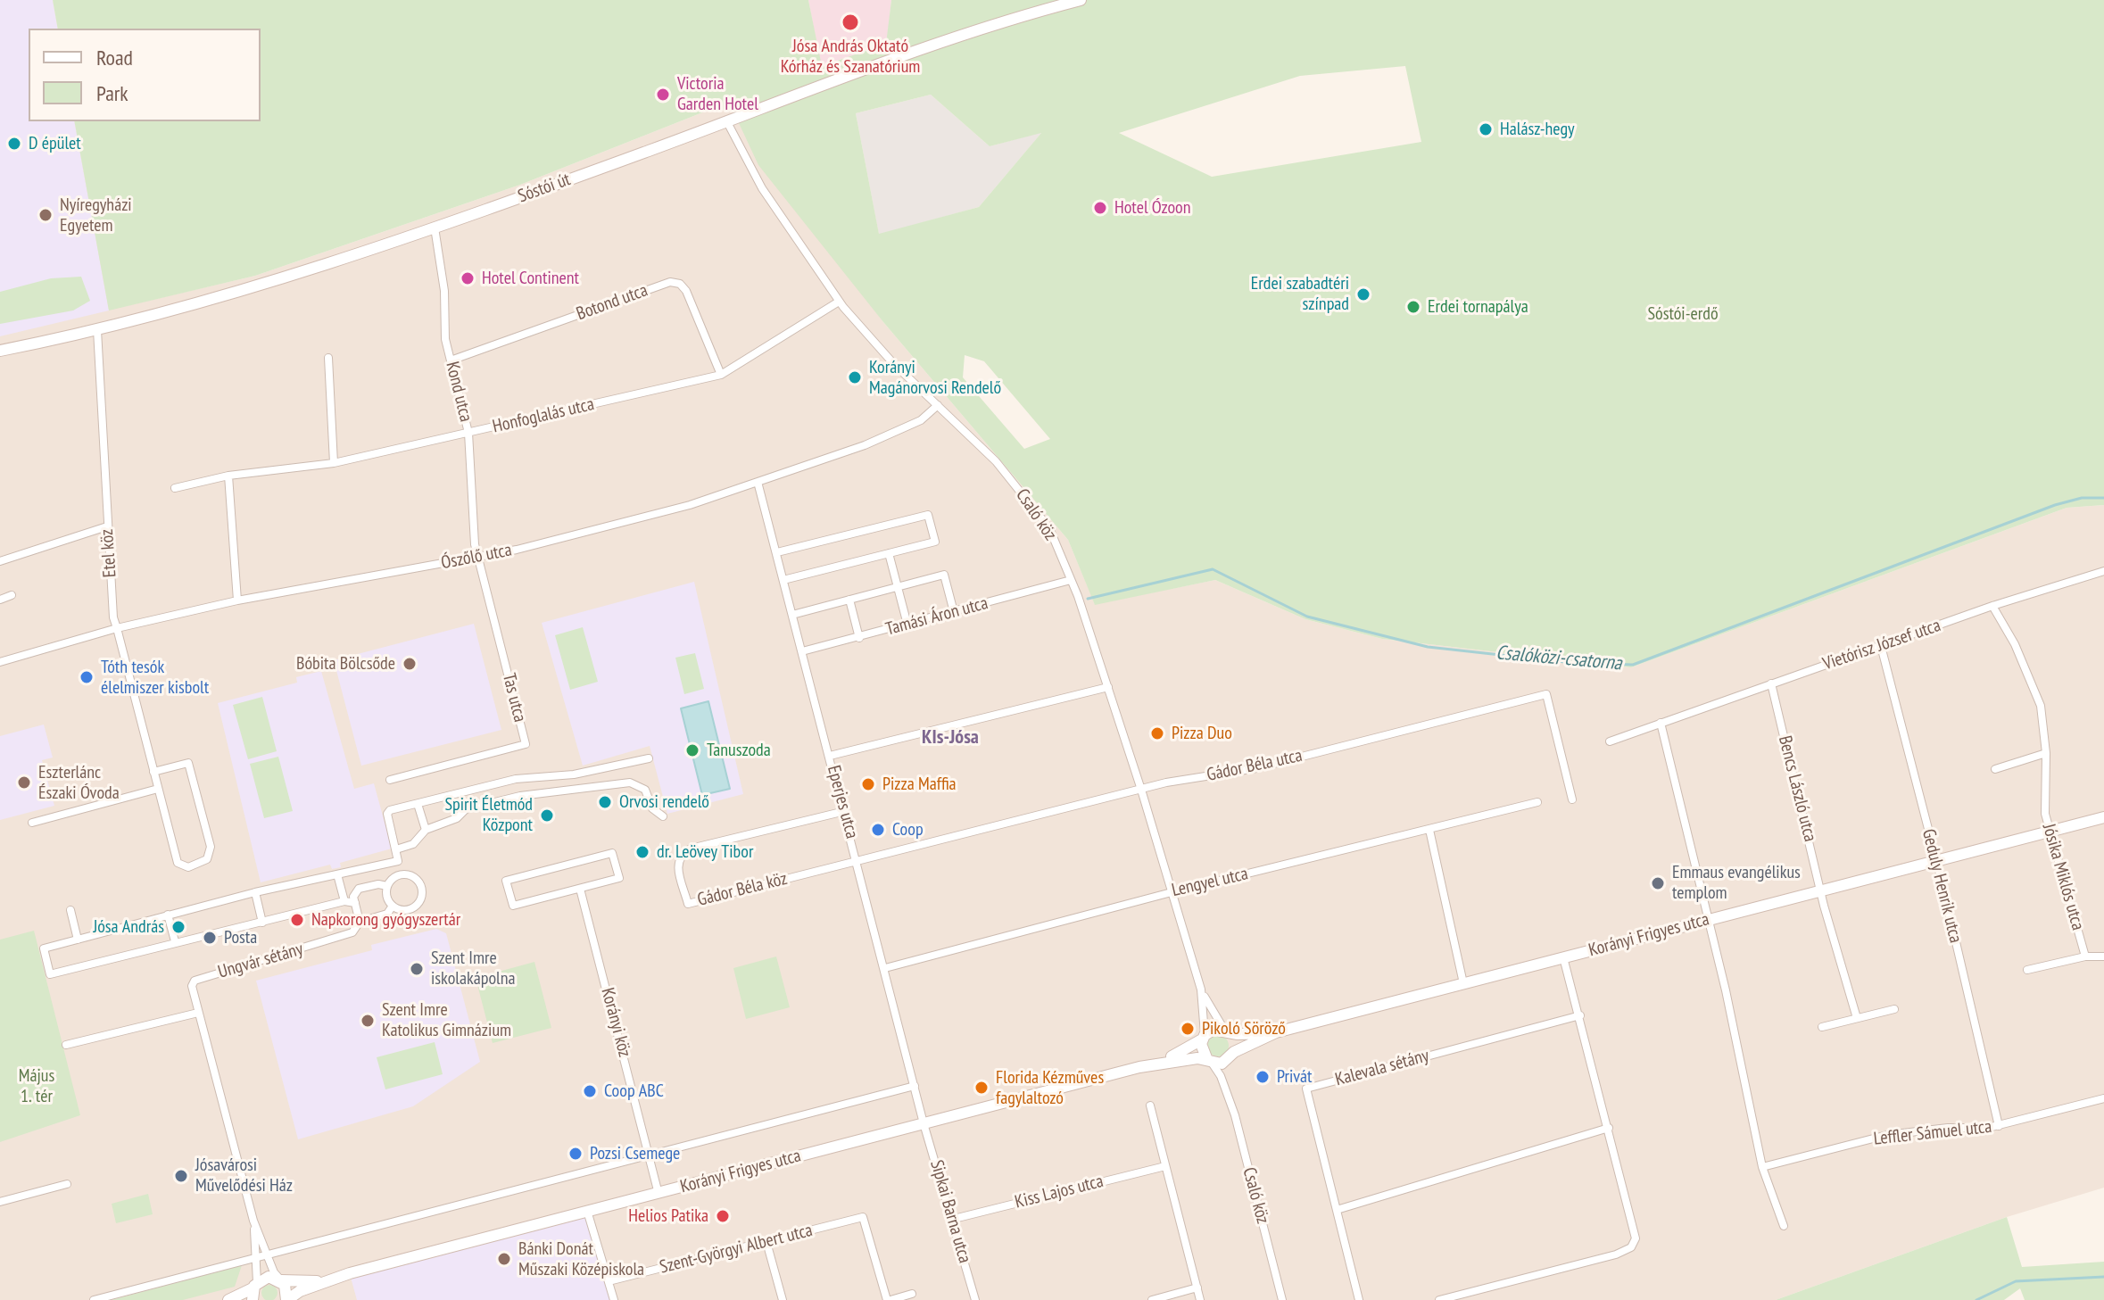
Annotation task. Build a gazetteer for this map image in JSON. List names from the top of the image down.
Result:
{
  "streets": {
    "street": [
      "Sóstói út",
      "Botond utca",
      "Kond utca",
      "Honfoglalás utca",
      "Csaló köz",
      "Etel köz",
      "Ószőlő utca",
      "Tamási Áron utca",
      "Vietórisz József utca",
      "Tas utca",
      "Gádor Béla utca",
      "Bencs László utca",
      "Eperjes utca",
      "Jósika Miklós utca",
      "Lengyel utca",
      "Geduly Henrik utca",
      "Gádor Béla köz",
      "Korányi Frigyes utca",
      "Ungvár sétány",
      "Korányi köz",
      "Kalevala sétány",
      "Leffler Sámuel utca",
      "Kiss Lajos utca",
      "Sipkai Barna utca",
      "Szent-Györgyi Albert utca"
    ]
  },
  "crossings": [
    ["Sóstói út", "Kond utca"],
    ["Sóstói út", "Csaló köz"],
    ["Sóstói út", "Etel köz"],
    ["Botond utca", "Kond utca"],
    ["Botond utca", "Honfoglalás utca"],
    ["Kond utca", "Honfoglalás utca"],
    ["Kond utca", "Ószőlő utca"],
    ["Kond utca", "Tas utca"],
    ["Honfoglalás utca", "Csaló köz"],
    ["Csaló köz", "Ószőlő utca"],
    ["Csaló köz", "Tamási Áron utca"],
    ["Csaló köz", "Gádor Béla utca"],
    ["Csaló köz", "Lengyel utca"],
    ["Csaló köz", "Korányi Frigyes utca"],
    ["Etel köz", "Ószőlő utca"],
    ["Ószőlő utca", "Tas utca"],
    ["Ószőlő utca", "Eperjes utca"],
    ["Tamási Áron utca", "Eperjes utca"],
    ["Vietórisz József utca", "Bencs László utca"],
    ["Vietórisz József utca", "Jósika Miklós utca"],
    ["Vietórisz József utca", "Geduly Henrik utca"],
    ["Gádor Béla utca", "Eperjes utca"],
    ["Gádor Béla utca", "Gádor Béla köz"],
    ["Bencs László utca", "Korányi Frigyes utca"],
    ["Eperjes utca", "Lengyel utca"],
    ["Eperjes utca", "Gádor Béla köz"],
    ["Eperjes utca", "Korányi Frigyes utca"],
    ["Eperjes utca", "Sipkai Barna utca"],
    ["Jósika Miklós utca", "Korányi Frigyes utca"],
    ["Geduly Henrik utca", "Korányi Frigyes utca"],
    ["Geduly Henrik utca", "Leffler Sámuel utca"],
    ["Korányi Frigyes utca", "Korányi köz"],
    ["Korányi Frigyes utca", "Sipkai Barna utca"],
    ["Kiss Lajos utca", "Sipkai Barna utca"]
  ],
  "districts": ["KIs-Jósa"],
  "water": ["Csalóközi-csatorna"],
  "parks": ["Sóstói-erdő", "Május 1. tér"],
  "places": [
    "Jósa András Oktató Kórház és Szanatórium",
    "Victoria Garden Hotel",
    "Halász-hegy",
    "D épület",
    "Hotel Ózoon",
    "Nyíregyházi Egyetem",
    "Hotel Continent",
    "Erdei szabadtéri színpad",
    "Erdei tornapálya",
    "Korányi Magánorvosi Rendelő",
    "Bóbita Bölcsőde",
    "Tóth tesók élelmiszer kisbolt",
    "Pizza Duo",
    "Tanuszoda",
    "Eszterlánc Északi Óvoda",
    "Pizza Maffia",
    "Orvosi rendelő",
    "Spirit Életmód Központ",
    "Coop",
    "dr. Leövey Tibor",
    "Emmaus evangélikus templom",
    "Napkorong gyógyszertár",
    "Jósa András",
    "Posta",
    "Szent Imre iskolakápolna",
    "Szent Imre Katolikus Gimnázium",
    "Pikoló Söröző",
    "Privát",
    "Florida Kézműves fagylaltozó",
    "Coop ABC",
    "Pozsi Csemege",
    "Jósavárosi Művelődési Ház",
    "Helios Patika",
    "Bánki Donát Műszaki Középiskola"
  ],
  "legend": ["Road", "Park"]
}
